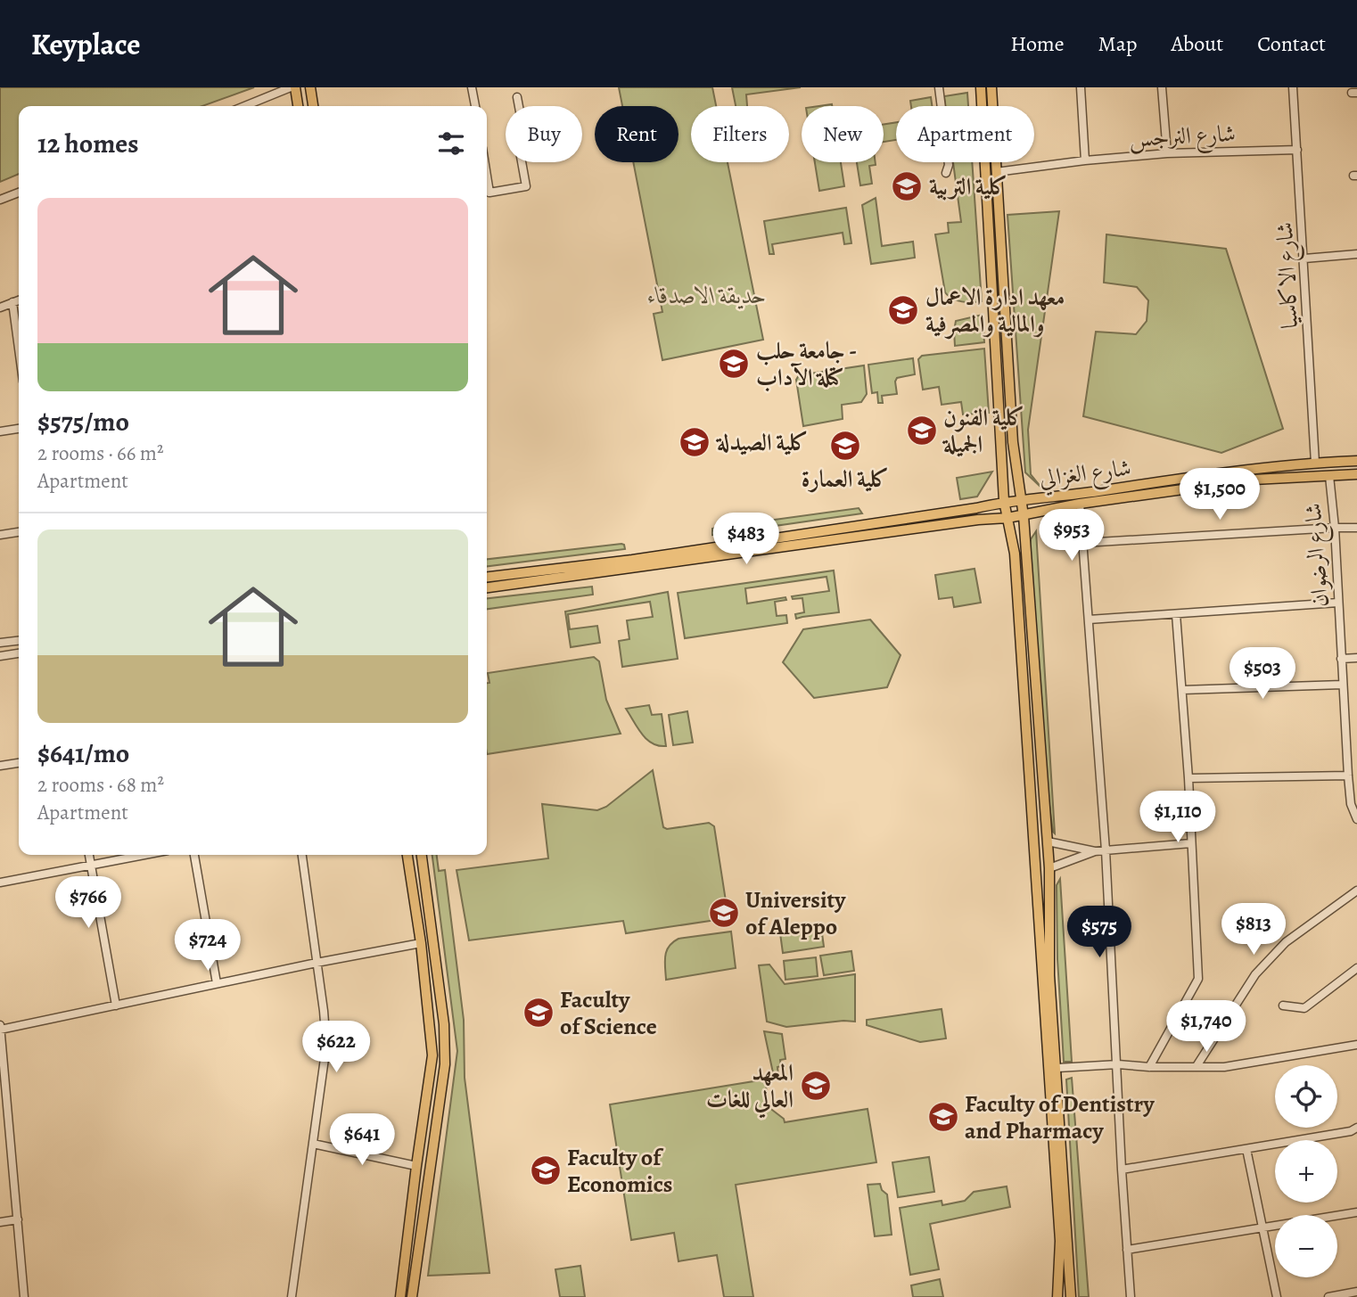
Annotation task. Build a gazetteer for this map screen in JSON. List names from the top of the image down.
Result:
{
  "streets": {
    "main road": ["شارع الغزالي"],
    "street": ["شارع النرجس", "شارع الاكاسيا", "شارع الرضوان"]
  },
  "crossings": [
    ["شارع النرجس", "شارع الاكاسيا"],
    ["شارع الاكاسيا", "شارع الغزالي"],
    ["شارع الغزالي", "شارع الرضوان"]
  ],
  "parks": ["حديقة الاصدقاء"],
  "places": {
    "school or university": [
      "كلية التربية",
      "معهد ادارة الاعمال والمالية والمصرفية",
      "جامعة حلب - كتلة الآداب",
      "كلية الفنون الجميلة",
      "كلية الصيدلة",
      "كلية العمارة",
      "University of Aleppo",
      "Faculty of Science",
      "المعهد العالي للغات",
      "Faculty of Dentistry and Pharmacy",
      "Faculty of Economics"
    ]
  },
  "page": {
    "header": "Keyplace",
    "nav": [
      "Home",
      "Map",
      "About",
      "Contact"
    ],
    "chip": [
      "Buy",
      "Rent",
      "Filters",
      "New",
      "Apartment"
    ],
    "heading": "12 homes",
    "list": [
      {
        "name": "$575/mo",
        "note": "2 rooms · 66 m² · Apartment"
      },
      {
        "name": "$641/mo",
        "note": "2 rooms · 68 m² · Apartment"
      }
    ],
    "price": [
      "$1,500",
      "$953",
      "$483",
      "$503",
      "$1,110",
      "$766",
      "$813",
      "$575",
      "$724",
      "$1,740",
      "$622",
      "$641"
    ],
    "map_buttons": ["+", "−"]
  }
}
